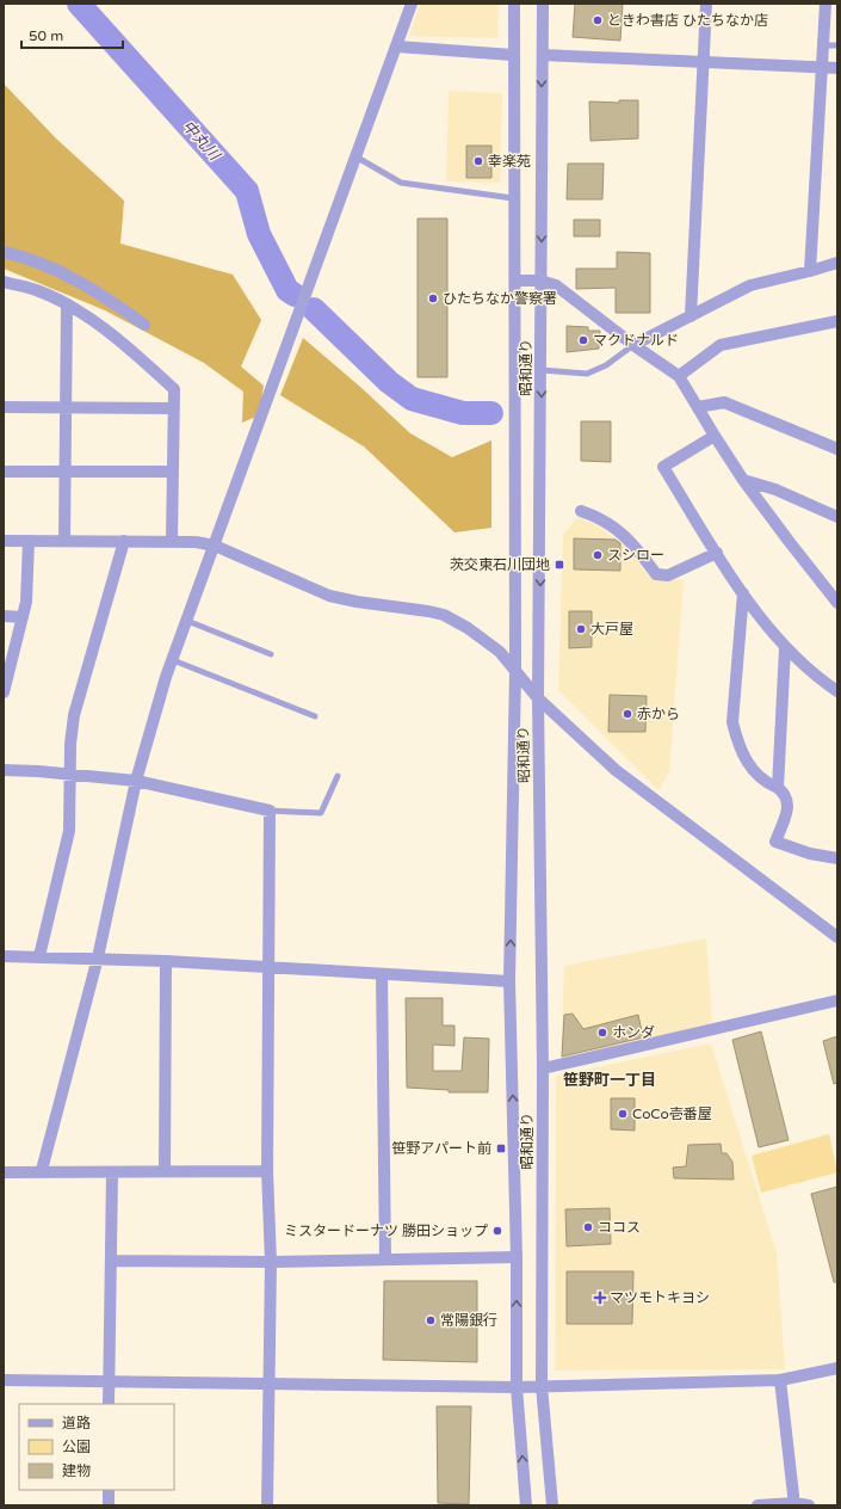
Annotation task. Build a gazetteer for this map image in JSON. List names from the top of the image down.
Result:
{
  "streets": {
    "street": ["昭和通り"]
  },
  "districts": ["笹野町一丁目"],
  "water": ["中丸川"],
  "places": {
    "other": [
      "ときわ書店 ひたちなか店",
      "幸楽苑",
      "ひたちなか警察署",
      "マクドナルド",
      "スシロー",
      "大戸屋",
      "赤から",
      "ホンダ",
      "CoCo壱番屋",
      "ココス",
      "ミスタードーナツ 勝田ショップ",
      "常陽銀行"
    ],
    "transit": ["茨交東石川団地", "笹野アパート前"],
    "health": ["マツモトキヨシ"]
  },
  "legend": ["道路", "公園", "建物"],
  "scale_bar": "50 m"
}
